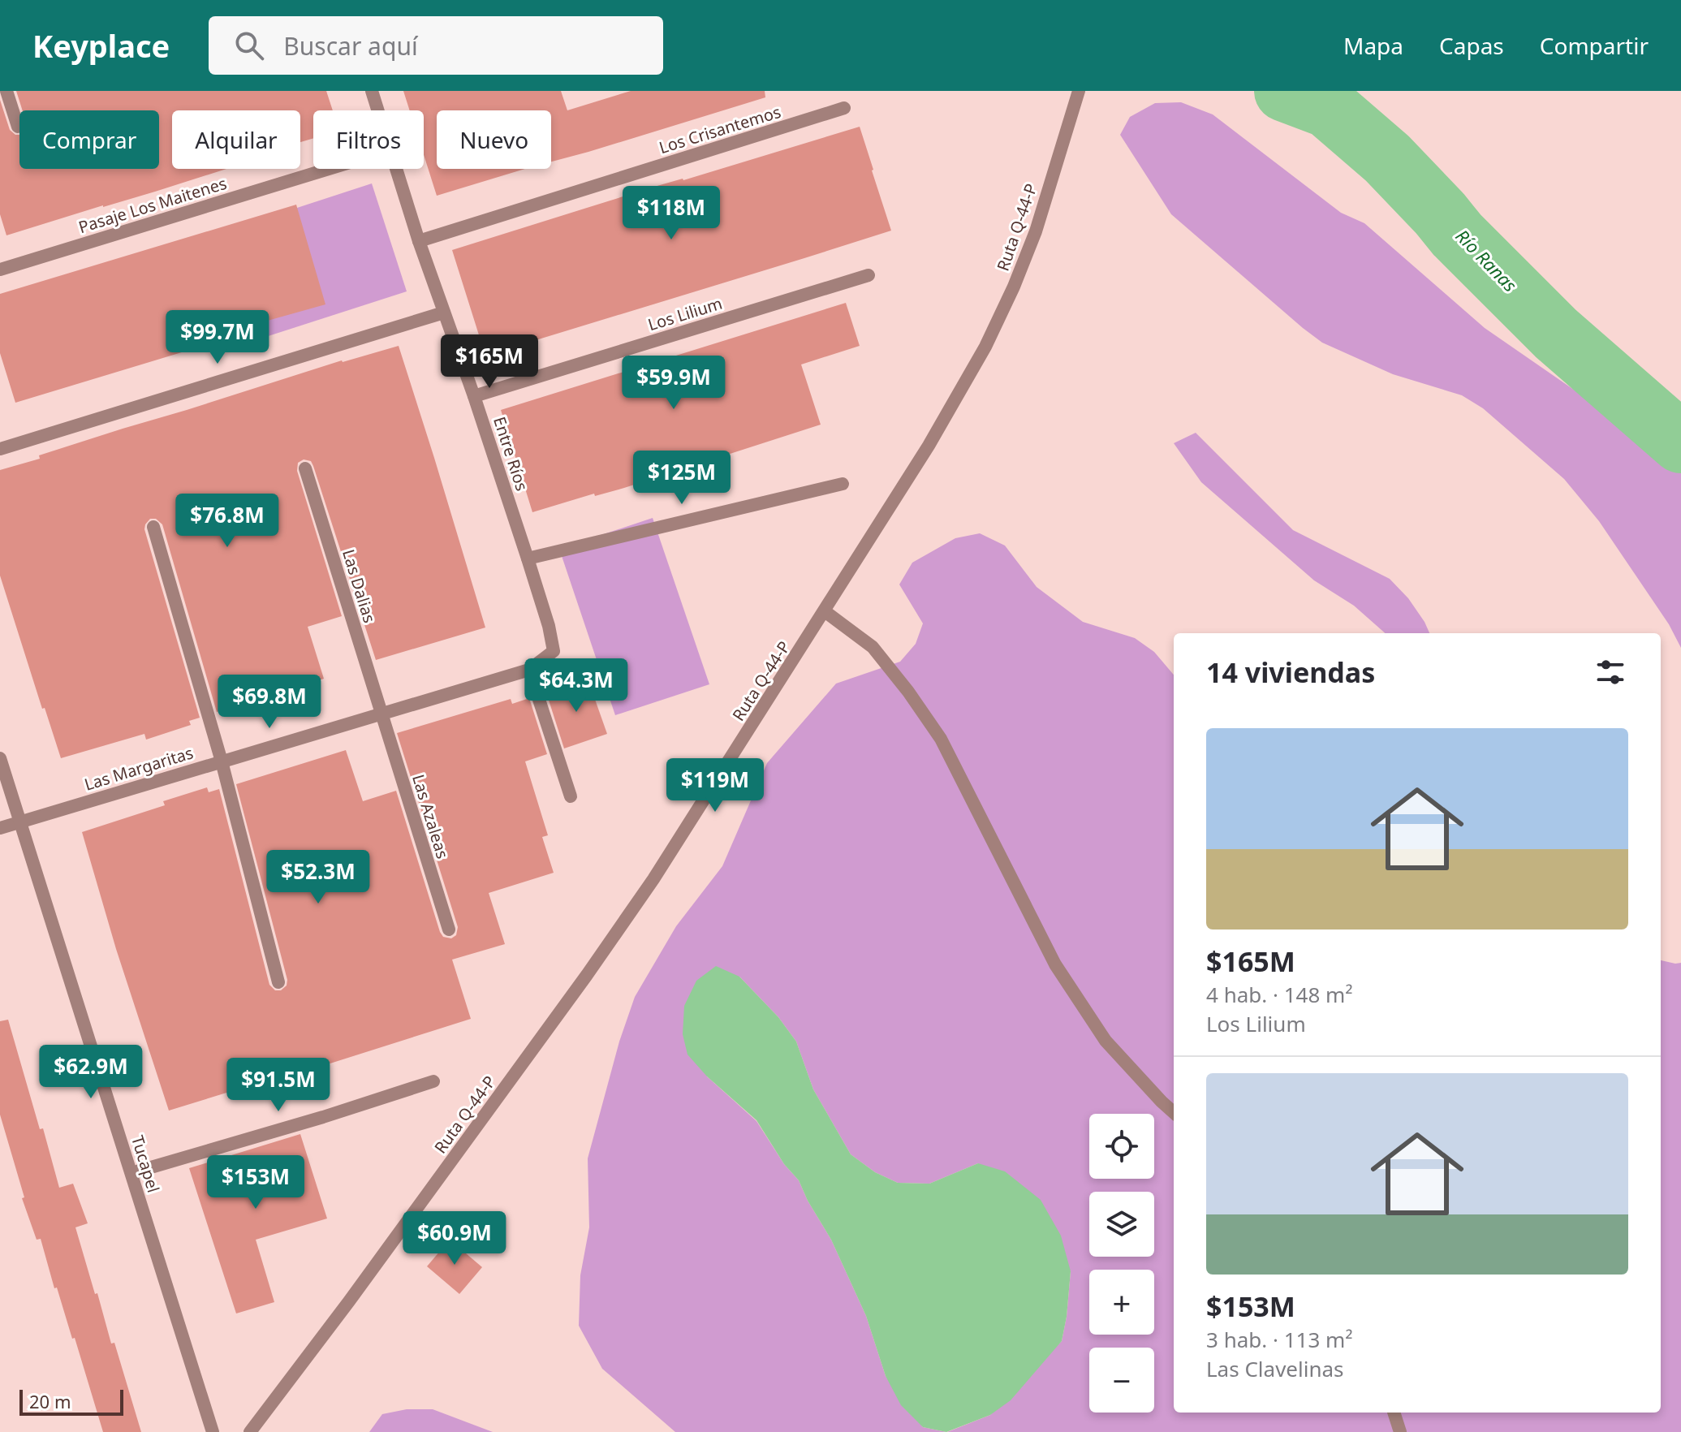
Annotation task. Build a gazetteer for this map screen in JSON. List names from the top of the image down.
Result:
{
  "streets": {
    "street": [
      "Los Crisantemos",
      "Pasaje Los Maitenes",
      "Ruta Q-44-P",
      "Los Lilium",
      "Entre Ríos",
      "Las Dalias",
      "Las Margaritas",
      "Las Azaleas",
      "Tucapel"
    ]
  },
  "crossings": [
    ["Los Crisantemos", "Entre Ríos"],
    ["Los Lilium", "Entre Ríos"],
    ["Entre Ríos", "Las Margaritas"],
    ["Las Dalias", "Las Margaritas"],
    ["Las Dalias", "Las Azaleas"],
    ["Las Margaritas", "Las Azaleas"],
    ["Las Margaritas", "Tucapel"]
  ],
  "water": ["Río Ranas"],
  "scale_bar": "20 m",
  "page": {
    "header": "Keyplace",
    "search": "Buscar aquí",
    "nav": ["Mapa", "Capas", "Compartir"],
    "chip": [
      "Comprar",
      "Alquilar",
      "Filtros",
      "Nuevo"
    ],
    "price": [
      "$118M",
      "$99.7M",
      "$165M",
      "$59.9M",
      "$125M",
      "$76.8M",
      "$64.3M",
      "$69.8M",
      "$119M",
      "$52.3M",
      "$62.9M",
      "$91.5M",
      "$153M",
      "$60.9M"
    ],
    "heading": "14 viviendas",
    "list": [
      {
        "name": "$165M",
        "note": "4 hab. · 148 m² · Los Lilium"
      },
      {
        "name": "$153M",
        "note": "3 hab. · 113 m² · Las Clavelinas"
      }
    ],
    "map_buttons": ["+", "−"],
    "scale": "20 m"
  }
}
